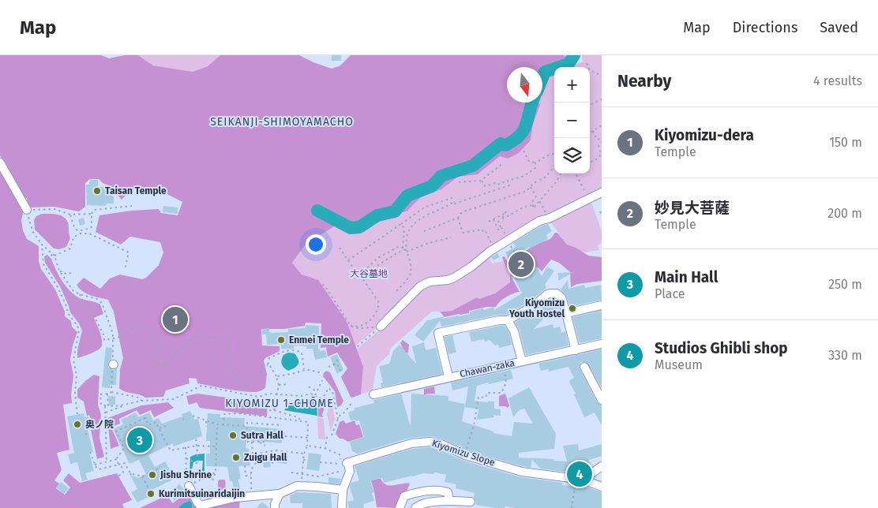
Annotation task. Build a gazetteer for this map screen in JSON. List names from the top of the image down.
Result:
{
  "streets": {
    "street": ["Chawan-zaka", "Kiyomizu Slope"]
  },
  "districts": ["SEIKANJI-SHIMOYAMACHO", "KIYOMIZU 1-CHŌME"],
  "parks": ["大谷墓地"],
  "places": [
    "Taisan Temple",
    "Kiyomizu Youth Hostel",
    "Enmei Temple",
    "奥ノ院",
    "Sutra Hall",
    "Zuigu Hall",
    "Jishu Shrine",
    "Kurimitsuinaridaijin"
  ],
  "north": "bottom",
  "page": {
    "header": "Map",
    "nav": ["Map", "Directions", "Saved"],
    "heading": ["Nearby", "4 results"],
    "map_buttons": ["+", "−"],
    "list": [
      {
        "mark": "1",
        "name": "Kiyomizu-dera",
        "note": "Temple",
        "value": "150 m"
      },
      {
        "mark": "2",
        "name": "妙見大菩薩",
        "note": "Temple",
        "value": "200 m"
      },
      {
        "mark": "3",
        "name": "Main Hall",
        "note": "Place",
        "value": "250 m"
      },
      {
        "mark": "4",
        "name": "Studios Ghibli shop",
        "note": "Museum",
        "value": "330 m"
      }
    ],
    "pins": [
      "2",
      "1",
      "3",
      "4"
    ]
  }
}
